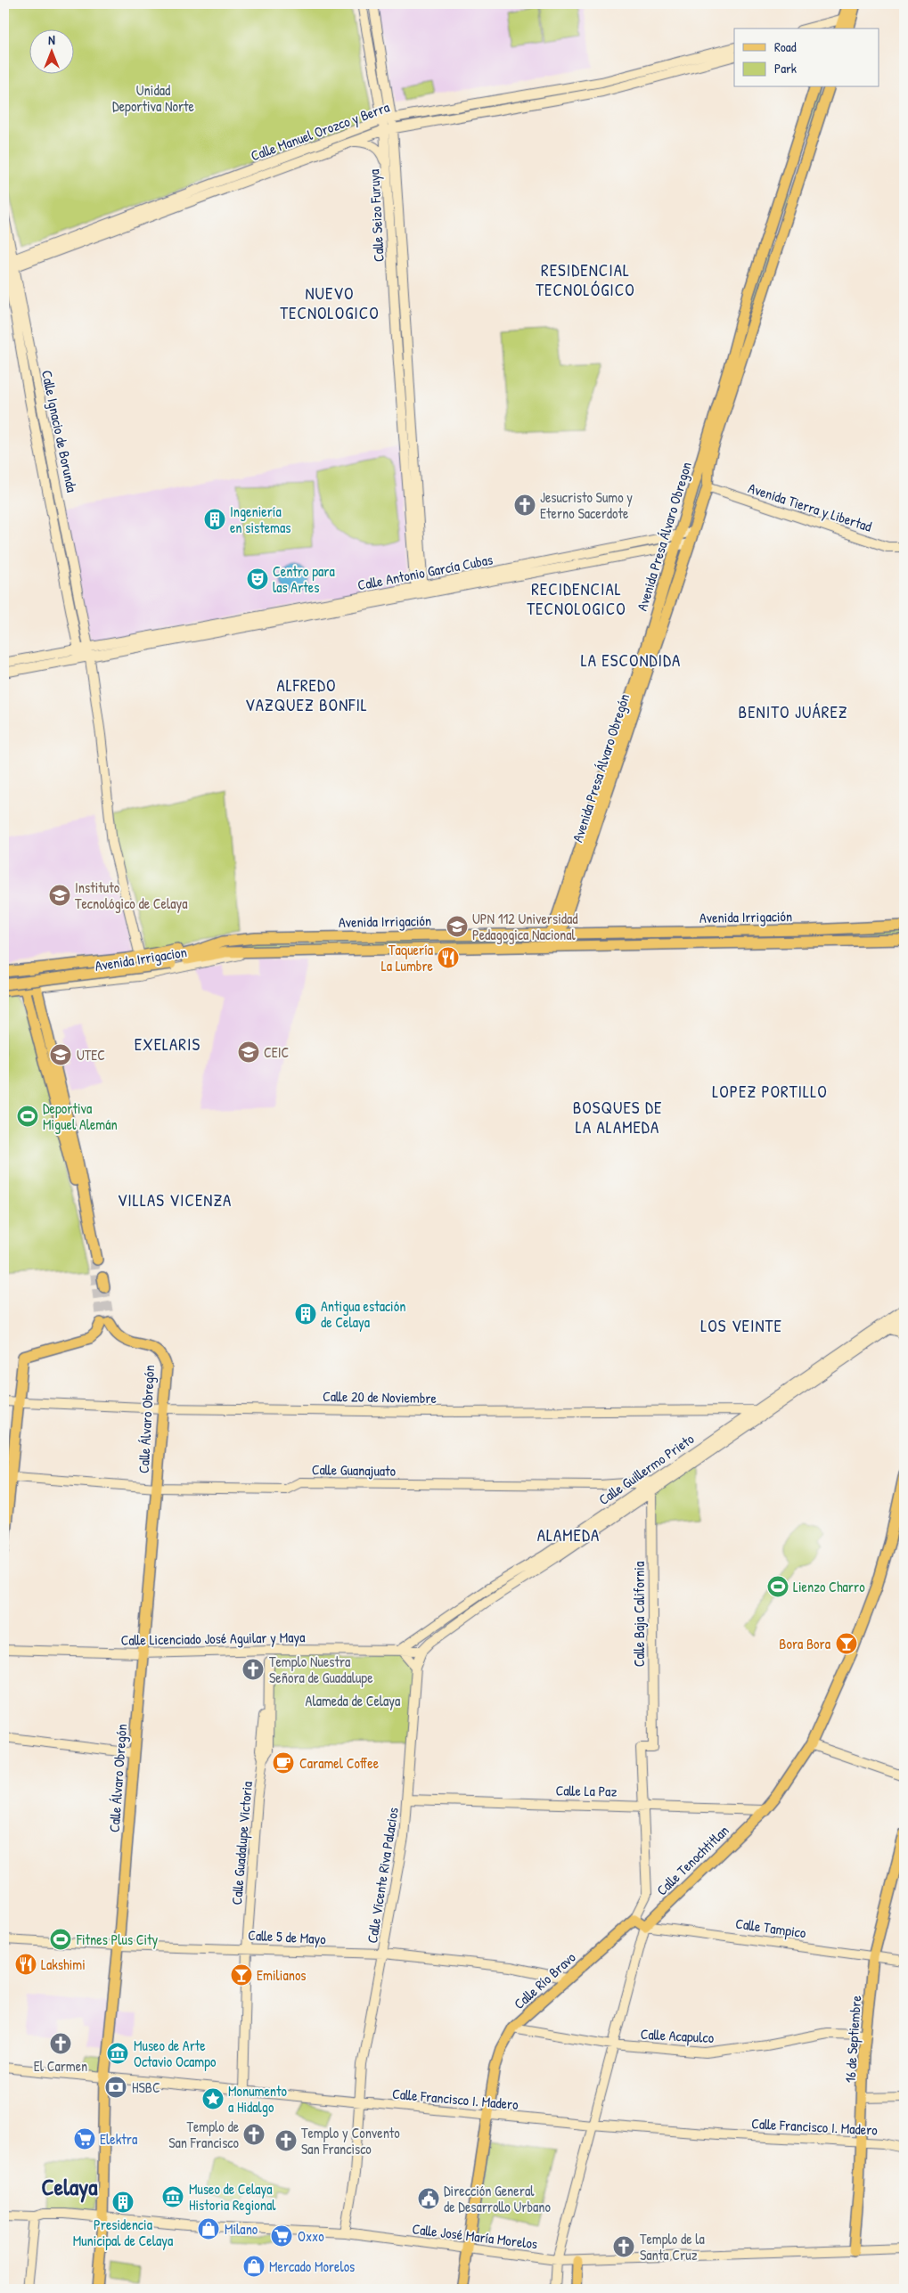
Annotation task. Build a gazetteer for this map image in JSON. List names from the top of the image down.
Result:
{
  "streets": {
    "main road": [
      "Avenida Presa Álvaro Obregon",
      "Avenida Presa Álvaro Obregón",
      "Avenida Irrigación",
      "Avenida Irrigacion",
      "Calle Álvaro Obregón",
      "Calle Tenochtitlan",
      "Calle Tampico",
      "Calle Río Bravo",
      "16 de Septiembre"
    ],
    "street": [
      "Calle Manuel Orozco y Berra",
      "Calle Seizo Furuya",
      "Calle Ignacio de Borunda",
      "Avenida Tierra y Libertad",
      "Calle Antonio García Cubas",
      "Calle 20 de Noviembre",
      "Calle Guillermo Prieto",
      "Calle Guanajuato",
      "Calle Baja California",
      "Calle Licenciado José Aguilar y Maya",
      "Calle La Paz",
      "Calle Guadalupe Victoria",
      "Calle Vicente Riva Palacios",
      "Calle 5 de Mayo",
      "Calle Acapulco",
      "Calle Francisco I. Madero",
      "Calle José María Morelos"
    ]
  },
  "crossings": [
    ["Calle Manuel Orozco y Berra", "Calle Seizo Furuya"],
    ["Calle Manuel Orozco y Berra", "Calle Ignacio de Borunda"],
    ["Calle Seizo Furuya", "Calle Antonio García Cubas"],
    ["Calle Ignacio de Borunda", "Calle Antonio García Cubas"],
    ["Calle Ignacio de Borunda", "Avenida Irrigacion"],
    ["Avenida Tierra y Libertad", "Avenida Presa Álvaro Obregon"],
    ["Avenida Presa Álvaro Obregon", "Calle Antonio García Cubas"],
    ["Avenida Presa Álvaro Obregon", "Avenida Presa Álvaro Obregón"],
    ["Avenida Presa Álvaro Obregon", "Avenida Irrigación"],
    ["Avenida Presa Álvaro Obregón", "Avenida Irrigación"],
    ["Avenida Irrigación", "Avenida Irrigacion"],
    ["Calle 20 de Noviembre", "Calle Álvaro Obregón"],
    ["Calle 20 de Noviembre", "Calle Guillermo Prieto"],
    ["Calle Álvaro Obregón", "Calle Guanajuato"],
    ["Calle Álvaro Obregón", "Calle Licenciado José Aguilar y Maya"],
    ["Calle Álvaro Obregón", "Calle 5 de Mayo"],
    ["Calle Álvaro Obregón", "Calle Francisco I. Madero"],
    ["Calle Álvaro Obregón", "Calle José María Morelos"],
    ["Calle Guillermo Prieto", "Calle Guanajuato"],
    ["Calle Guillermo Prieto", "Calle Baja California"],
    ["Calle Guillermo Prieto", "Calle Licenciado José Aguilar y Maya"],
    ["Calle Guillermo Prieto", "Calle Vicente Riva Palacios"],
    ["Calle Guanajuato", "Calle Baja California"],
    ["Calle Baja California", "Calle Río Bravo"],
    ["Calle Licenciado José Aguilar y Maya", "Calle Guadalupe Victoria"],
    ["Calle Licenciado José Aguilar y Maya", "Calle Vicente Riva Palacios"],
    ["Calle La Paz", "Calle Tenochtitlan"],
    ["Calle La Paz", "Calle Vicente Riva Palacios"],
    ["Calle La Paz", "Calle Río Bravo"],
    ["Calle Guadalupe Victoria", "Calle 5 de Mayo"],
    ["Calle Guadalupe Victoria", "Calle Francisco I. Madero"],
    ["Calle Tenochtitlan", "Calle Tampico"],
    ["Calle Vicente Riva Palacios", "Calle 5 de Mayo"],
    ["Calle Vicente Riva Palacios", "Calle Francisco I. Madero"],
    ["Calle Vicente Riva Palacios", "Calle José María Morelos"],
    ["Calle Tampico", "Calle Río Bravo"],
    ["Calle Tampico", "16 de Septiembre"],
    ["Calle 5 de Mayo", "Calle Río Bravo"],
    ["Calle Río Bravo", "Calle Acapulco"],
    ["Calle Río Bravo", "Calle Francisco I. Madero"],
    ["Calle Río Bravo", "Calle José María Morelos"],
    ["Calle Acapulco", "16 de Septiembre"],
    ["16 de Septiembre", "Calle Francisco I. Madero"],
    ["16 de Septiembre", "Calle José María Morelos"]
  ],
  "districts": [
    "RESIDENCIAL TECNOLÓGICO",
    "NUEVO TECNOLOGICO",
    "RECIDENCIAL TECNOLOGICO",
    "LA ESCONDIDA",
    "ALFREDO VAZQUEZ BONFIL",
    "BENITO JUÁREZ",
    "EXELARIS",
    "LOPEZ PORTILLO",
    "BOSQUES DE LA ALAMEDA",
    "VILLAS VICENZA",
    "LOS VEINTE",
    "ALAMEDA",
    "Celaya"
  ],
  "parks": ["Unidad Deportiva Norte", "Alameda de Celaya"],
  "places": {
    "church": [
      "Jesucristo Sumo y Eterno Sacerdote",
      "Templo Nuestra Señora de Guadalupe",
      "El Carmen",
      "Templo de San Francisco",
      "Templo y Convento San Francisco",
      "Templo de la Santa Cruz"
    ],
    "building": ["Ingeniería en sistemas", "Antigua estación de Celaya", "Presidencia Municipal de Celaya"],
    "theatre": ["Centro para las Artes"],
    "school or university": [
      "Instituto Tecnológico de Celaya",
      "UPN 112 Universidad Pedagogica Nacional",
      "CEIC",
      "UTEC"
    ],
    "restaurant": ["Taquería La Lumbre", "Lakshimi"],
    "sports": ["Deportiva Miguel Alemán", "Lienzo Charro", "Fitnes Plus City"],
    "bar": ["Bora Bora", "Emilianos"],
    "cafe": ["Caramel Coffee"],
    "museum": ["Museo de Arte Octavio Ocampo", "Museo de Celaya Historia Regional"],
    "bank": ["HSBC"],
    "place": ["Monumento a Hidalgo"],
    "supermarket": ["Elektra", "Oxxo"],
    "public building": ["Dirección General de Desarrollo Urbano"],
    "shop": ["Milano", "Mercado Morelos"]
  },
  "legend": ["Road", "Park"],
  "north": "top"
}
